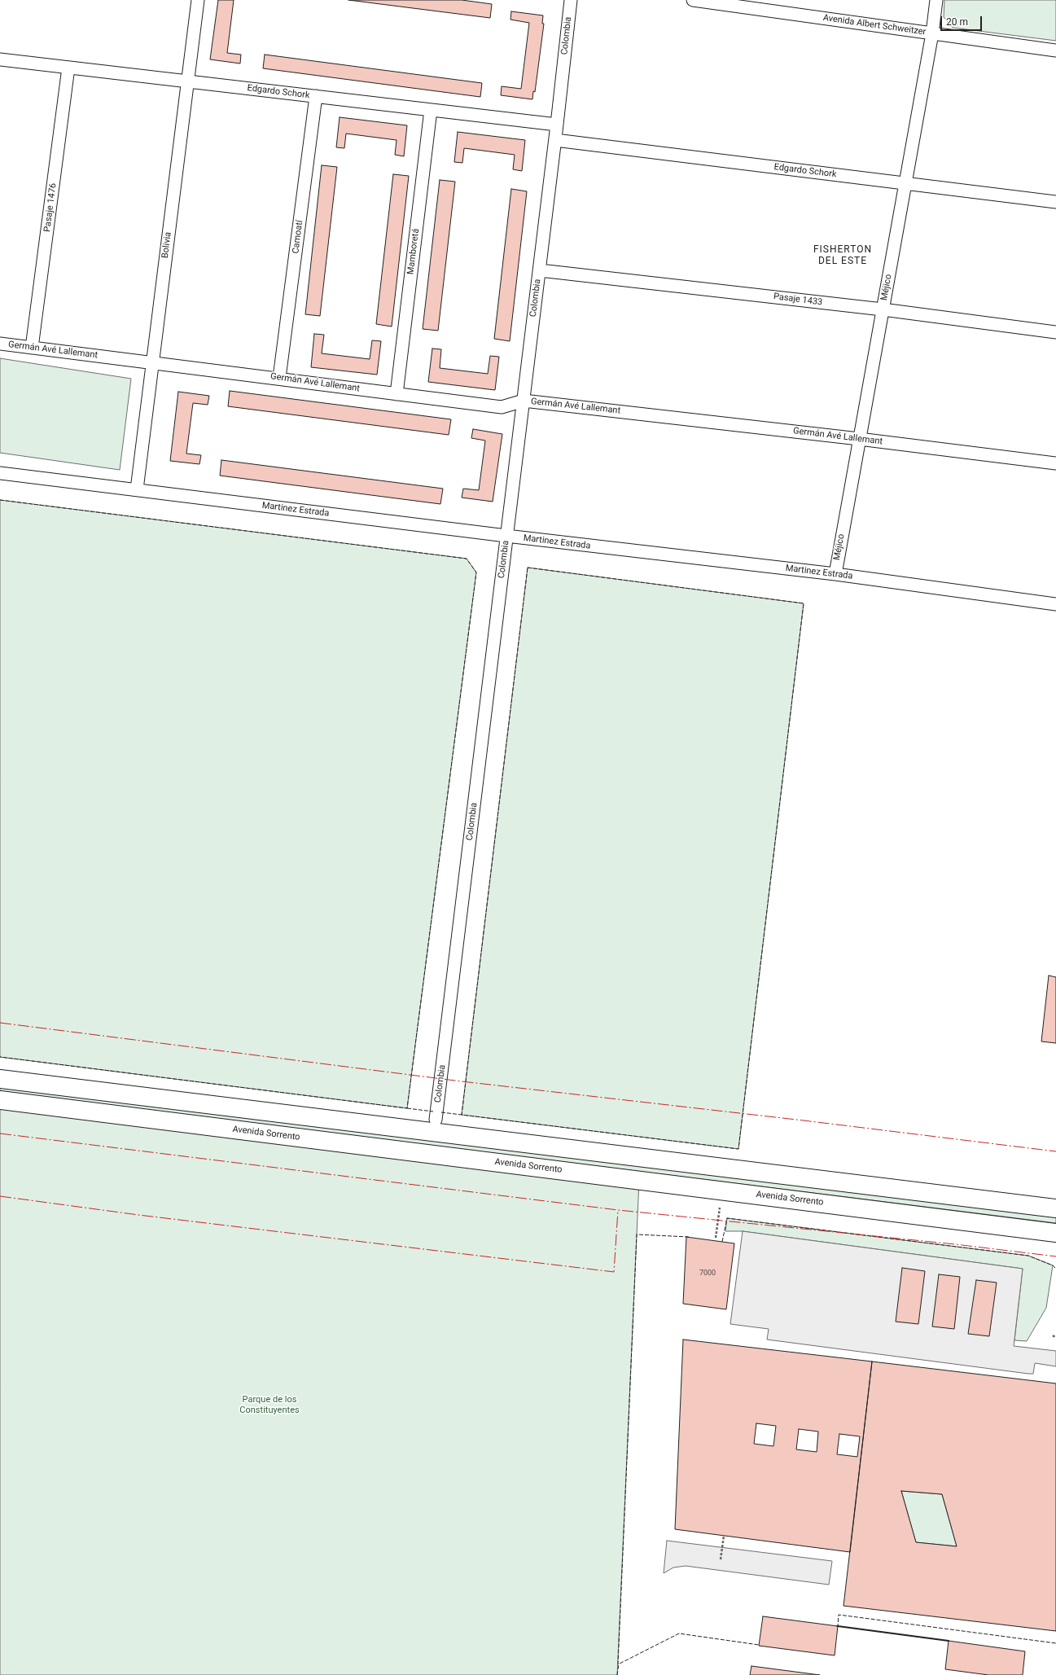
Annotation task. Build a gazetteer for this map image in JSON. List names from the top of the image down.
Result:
{
  "streets": {
    "main road": ["Avenida Sorrento"],
    "street": [
      "Avenida Albert Schweitzer",
      "Colombia",
      "Edgardo Schork",
      "Pasaje 1476",
      "Camoatí",
      "Bolivia",
      "Mamboretá",
      "Méjico",
      "Pasaje 1433",
      "Germán Avé Lallemant",
      "Martinez Estrada"
    ]
  },
  "crossings": [
    ["Avenida Albert Schweitzer", "Méjico"],
    ["Colombia", "Edgardo Schork"],
    ["Colombia", "Pasaje 1433"],
    ["Colombia", "Germán Avé Lallemant"],
    ["Colombia", "Martinez Estrada"],
    ["Edgardo Schork", "Pasaje 1476"],
    ["Edgardo Schork", "Camoatí"],
    ["Edgardo Schork", "Bolivia"],
    ["Edgardo Schork", "Mamboretá"],
    ["Edgardo Schork", "Méjico"],
    ["Pasaje 1476", "Germán Avé Lallemant"],
    ["Camoatí", "Germán Avé Lallemant"],
    ["Bolivia", "Germán Avé Lallemant"],
    ["Bolivia", "Martinez Estrada"],
    ["Mamboretá", "Germán Avé Lallemant"],
    ["Méjico", "Pasaje 1433"],
    ["Méjico", "Germán Avé Lallemant"],
    ["Méjico", "Martinez Estrada"]
  ],
  "districts": ["FISHERTON DEL ESTE"],
  "parks": ["Parque de los Constituyentes"],
  "house_numbers": ["7000"],
  "scale_bar": "20 m"
}
